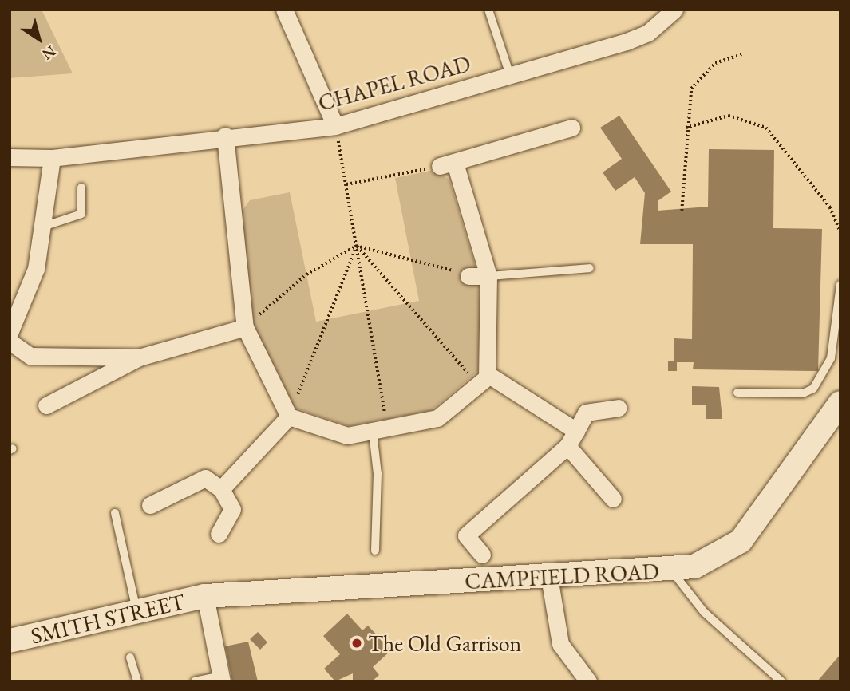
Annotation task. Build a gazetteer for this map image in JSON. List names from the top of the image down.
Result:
{
  "streets": {
    "street": ["CHAPEL ROAD", "CAMPFIELD ROAD", "SMITH STREET"]
  },
  "crossings": [
    ["CAMPFIELD ROAD", "SMITH STREET"]
  ],
  "places": ["The Old Garrison"],
  "north": "bottom right"
}
